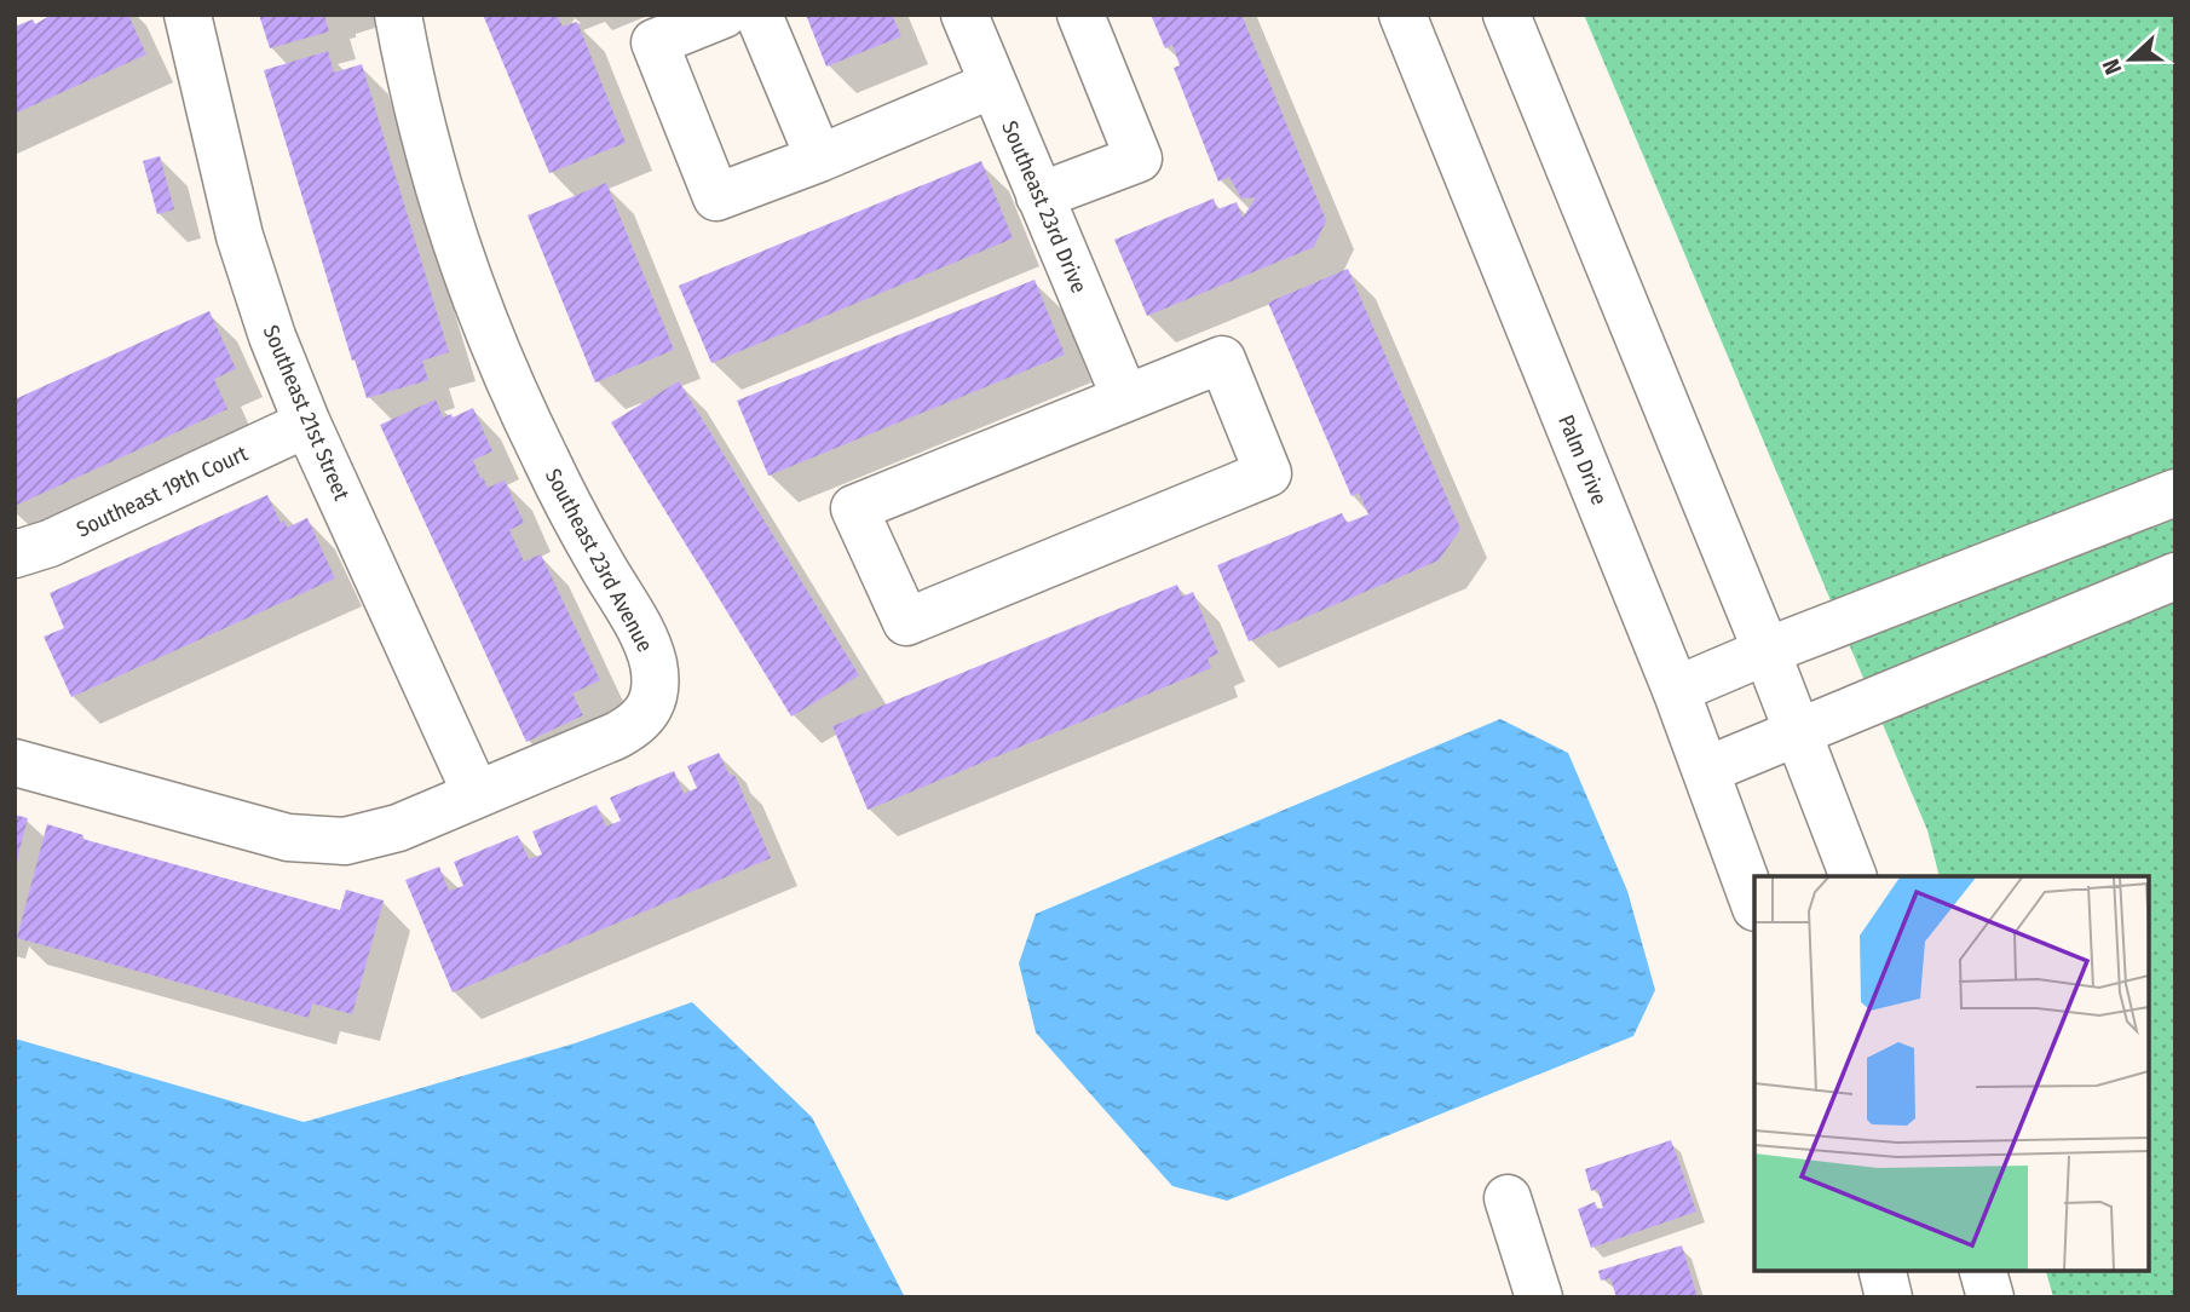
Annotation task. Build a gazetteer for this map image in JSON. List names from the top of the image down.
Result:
{
  "streets": {
    "street": [
      "Southeast 23rd Drive",
      "Southeast 21st Street",
      "Palm Drive",
      "Southeast 19th Court",
      "Southeast 23rd Avenue"
    ]
  },
  "crossings": [
    ["Southeast 21st Street", "Southeast 19th Court"],
    ["Southeast 21st Street", "Southeast 23rd Avenue"]
  ],
  "north": "left"
}
